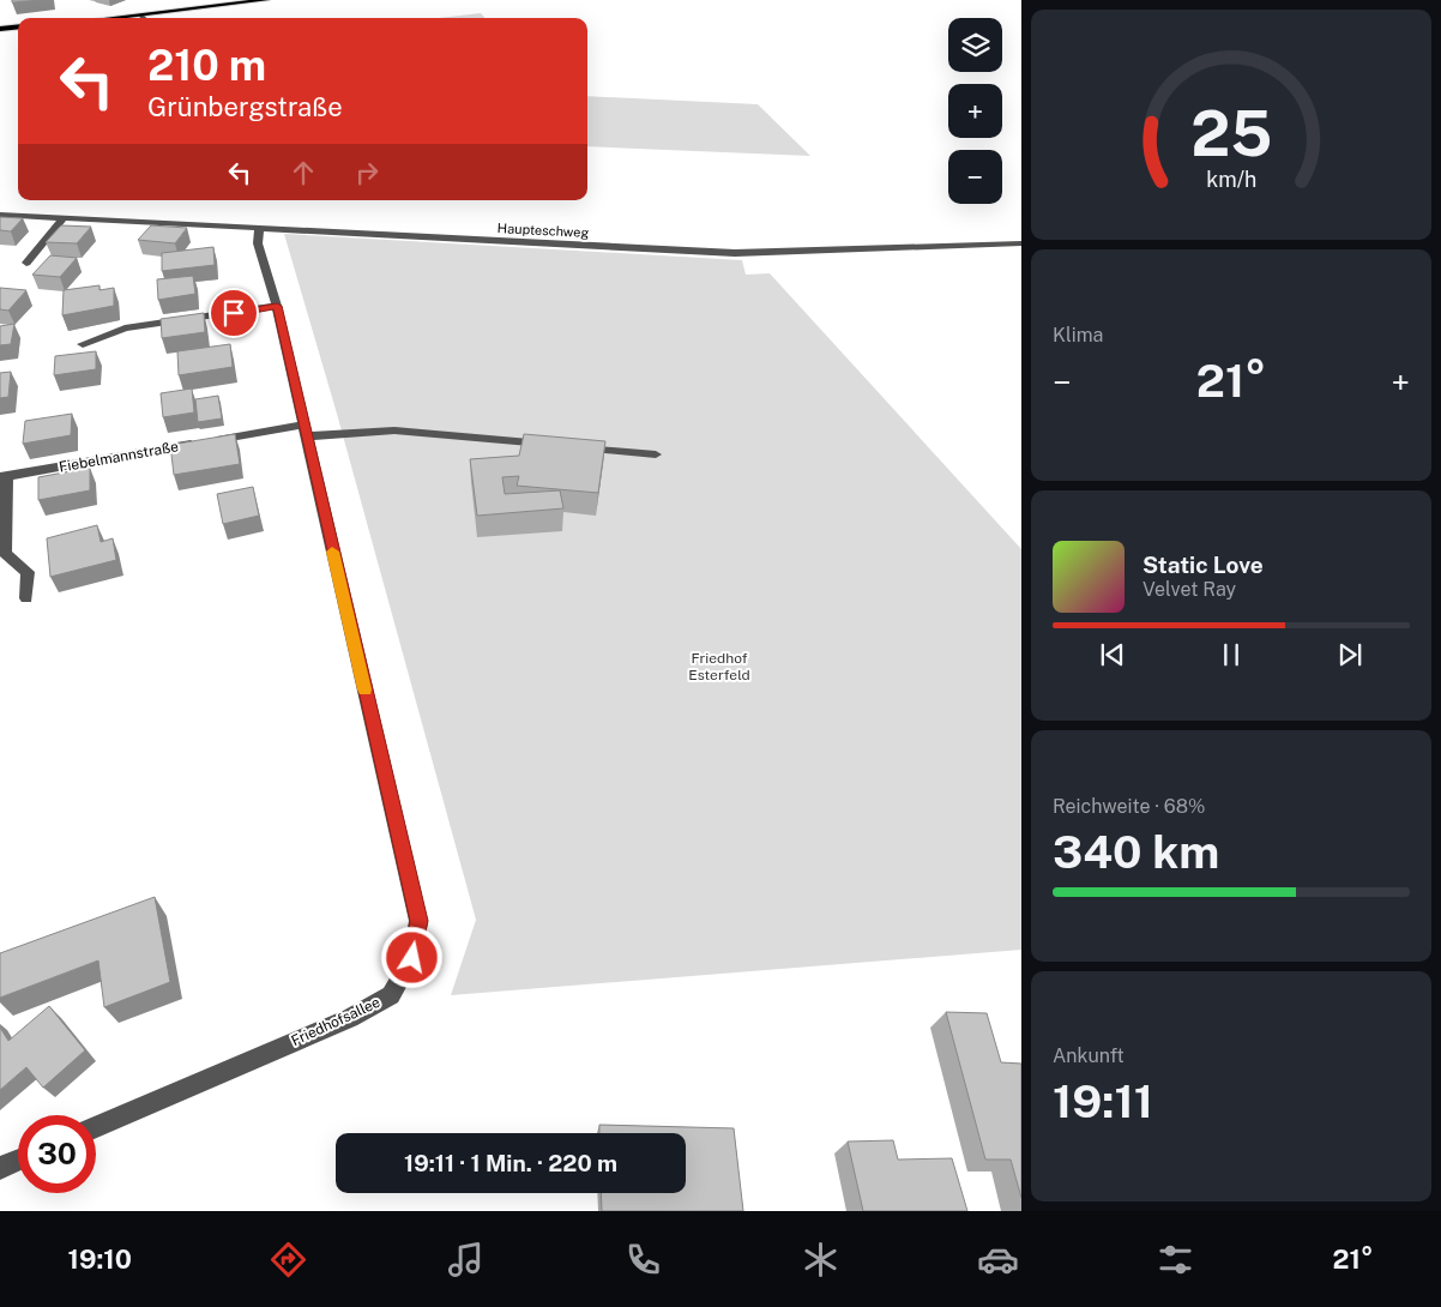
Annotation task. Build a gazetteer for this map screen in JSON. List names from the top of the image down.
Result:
{
  "streets": {
    "street": ["Haupteschweg", "Fiebelmannstraße", "Friedhofsallee"]
  },
  "crossings": [
    ["Haupteschweg", "Friedhofsallee"],
    ["Fiebelmannstraße", "Friedhofsallee"]
  ],
  "parks": ["Friedhof Esterfeld"],
  "page": {
    "map_buttons": ["+", "−"],
    "turn": ["210 m", "Grünbergstraße"],
    "tile": [
      "Klima",
      ["Reichweite · 68%", "340 km"],
      ["Ankunft", "19:11"]
    ],
    "heat": ["−", "21°", "+"],
    "song": ["Static Love", "Velvet Ray"],
    "limit": "30",
    "trip": "19:11 · 1 Min. · 220 m",
    "tabs": ["19:10", "21°"],
    "gauge": ["25", "km/h"]
  }
}
